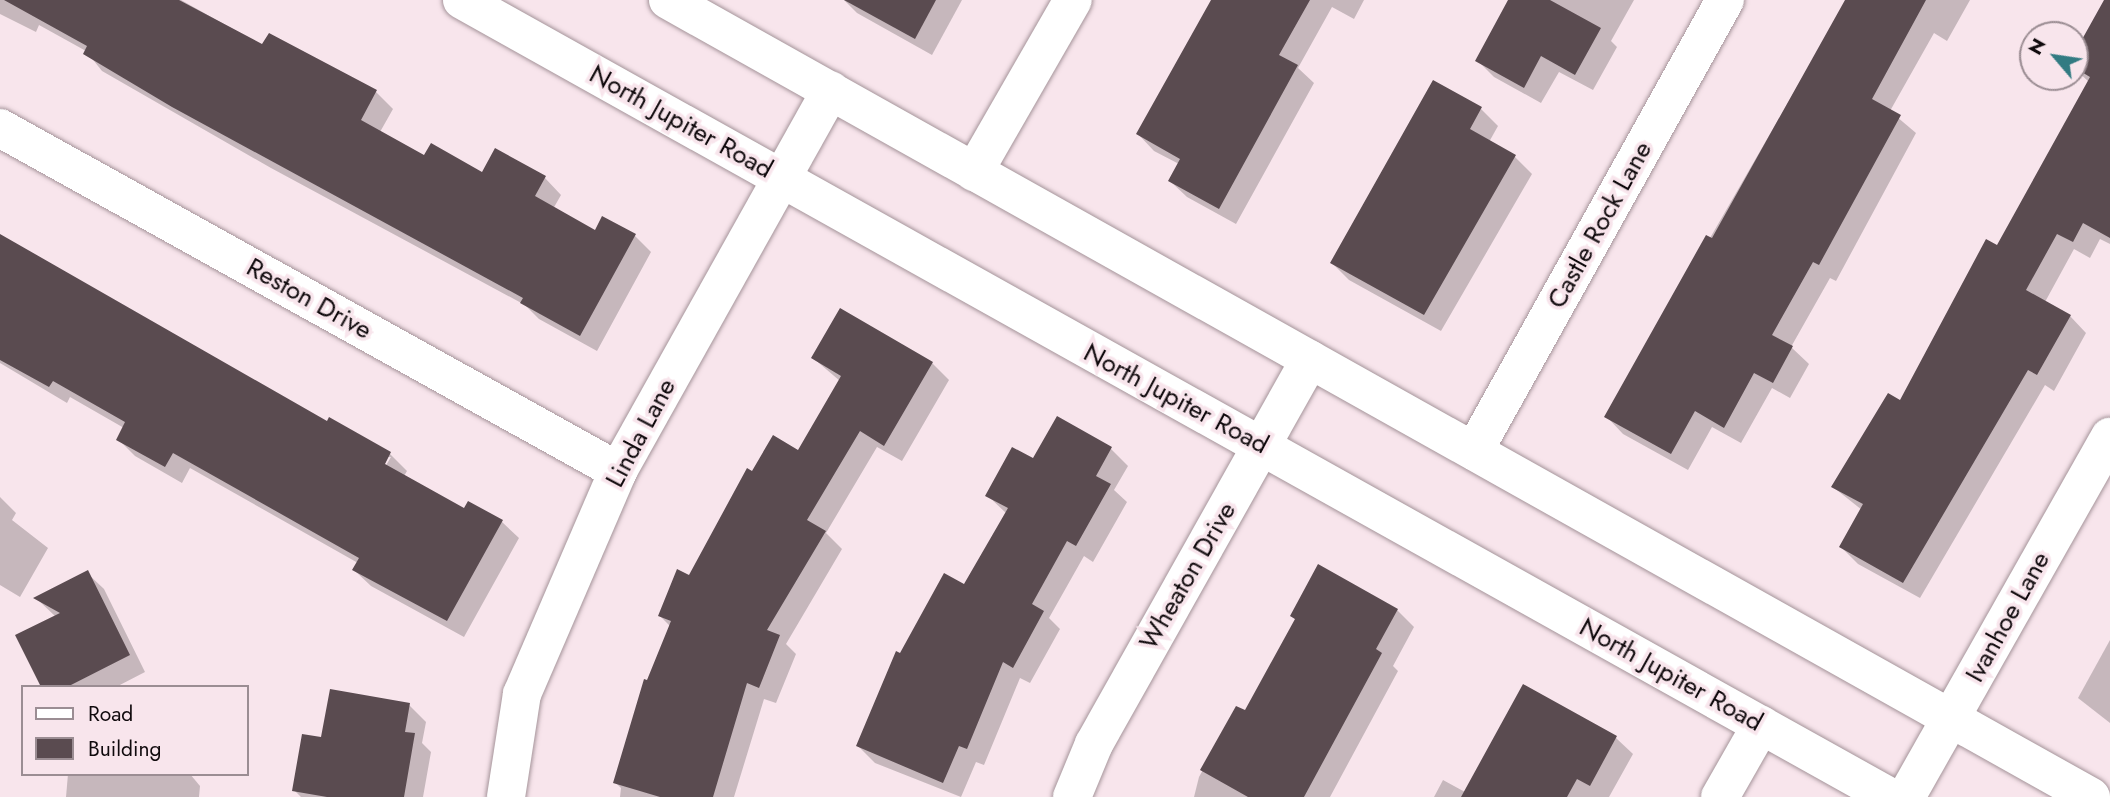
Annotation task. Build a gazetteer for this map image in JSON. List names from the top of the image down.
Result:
{
  "streets": {
    "main road": [
      "North Jupiter Road",
      "Castle Rock Lane",
      "Reston Drive",
      "Linda Lane",
      "Wheaton Drive",
      "Ivanhoe Lane"
    ]
  },
  "crossings": [
    ["North Jupiter Road", "Linda Lane"],
    ["North Jupiter Road", "Wheaton Drive"],
    ["Reston Drive", "Linda Lane"]
  ],
  "legend": ["Road", "Building"],
  "north": "top left"
}
